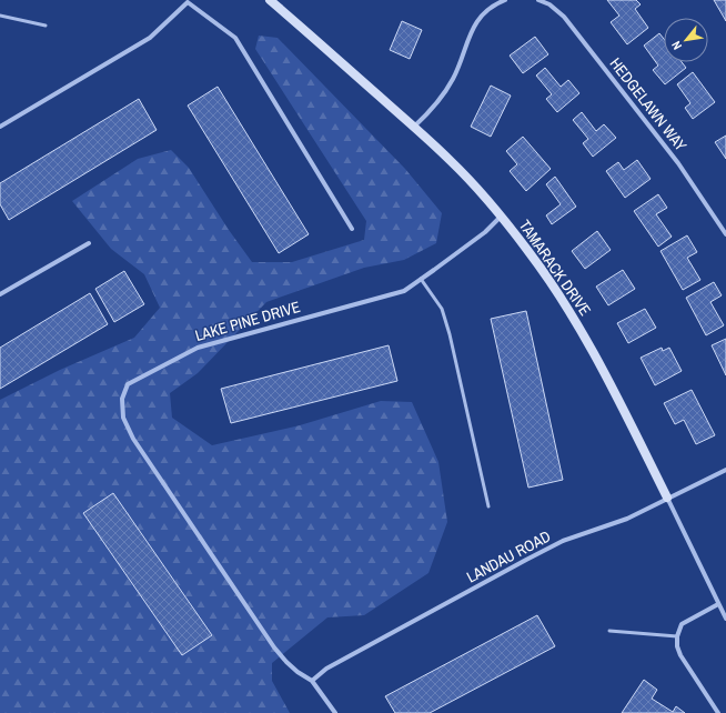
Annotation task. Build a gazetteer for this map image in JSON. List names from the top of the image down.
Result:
{
  "streets": {
    "street": [
      "HEDGELAWN WAY",
      "TAMARACK DRIVE",
      "LAKE PINE DRIVE",
      "LANDAU ROAD"
    ]
  },
  "crossings": [
    ["TAMARACK DRIVE", "LAKE PINE DRIVE"],
    ["TAMARACK DRIVE", "LANDAU ROAD"],
    ["LAKE PINE DRIVE", "LANDAU ROAD"]
  ],
  "north": "bottom left"
}
